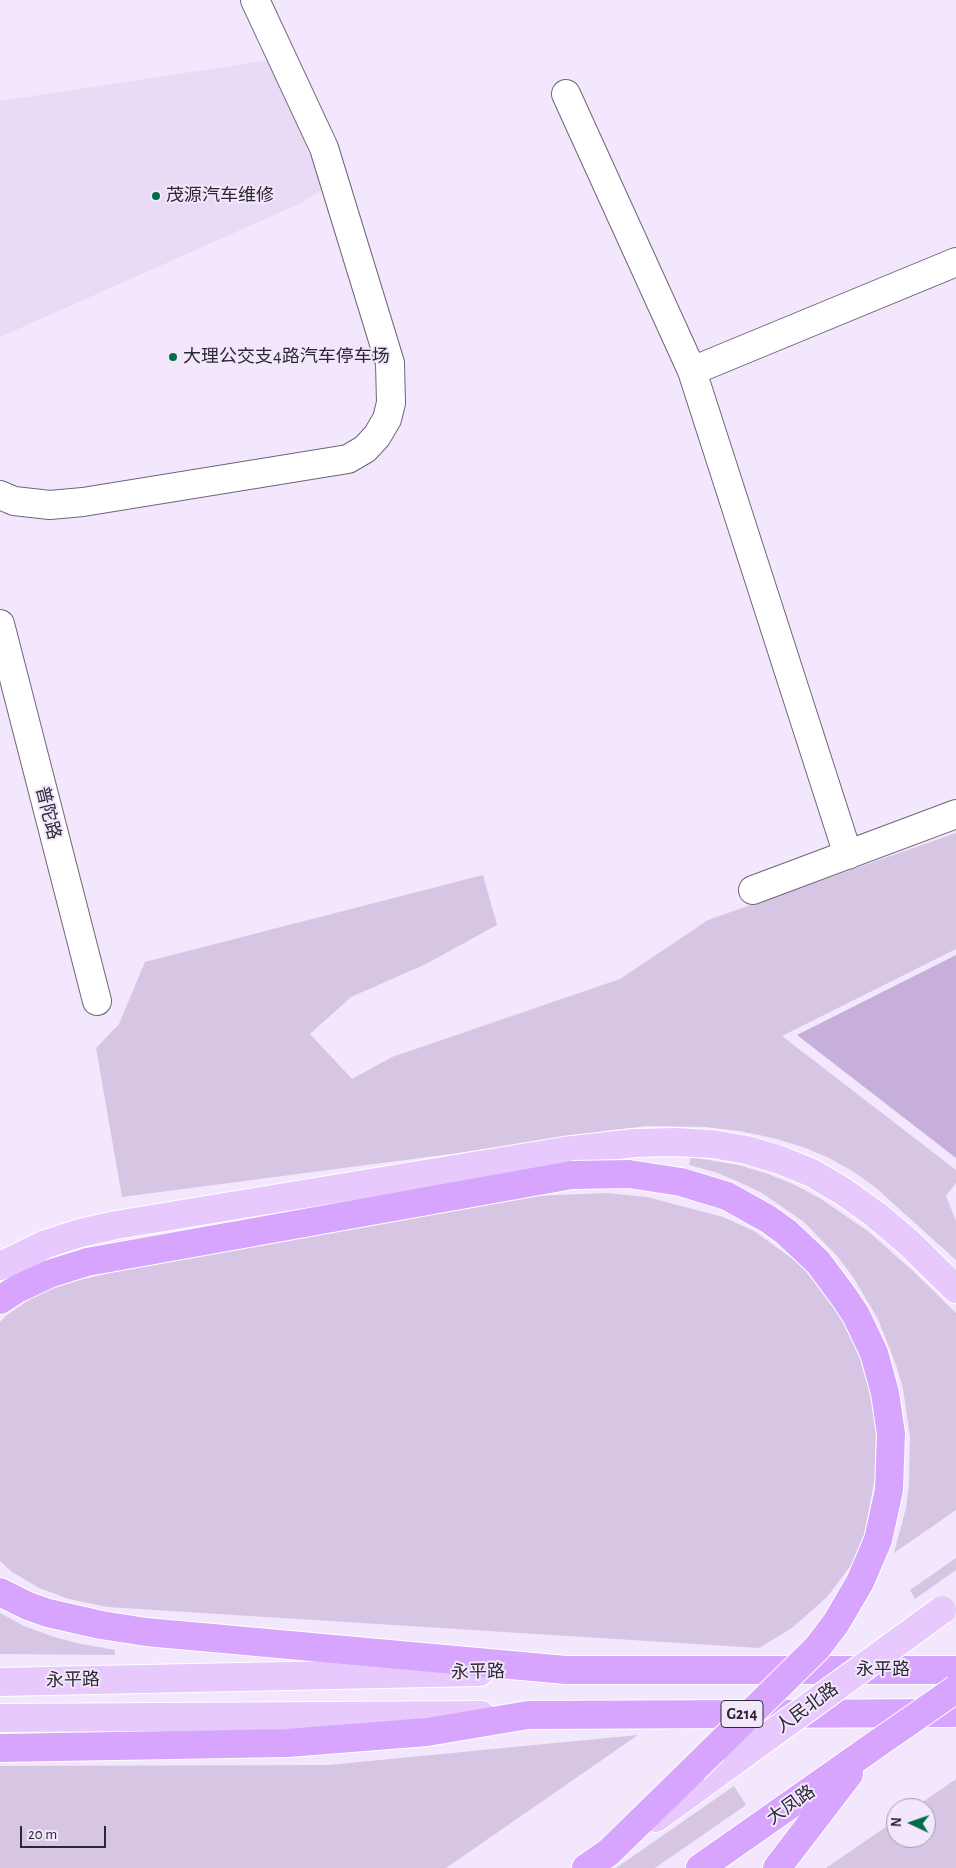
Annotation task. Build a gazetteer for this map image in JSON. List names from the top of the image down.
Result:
{
  "streets": {
    "highway": ["永平路", "G214", "大凤路"],
    "main road": ["人民北路"],
    "street": ["普陀路"]
  },
  "places": ["茂源汽车维修", "大理公交支4路汽车停车场"],
  "scale_bar": "20 m",
  "north": "left"
}
